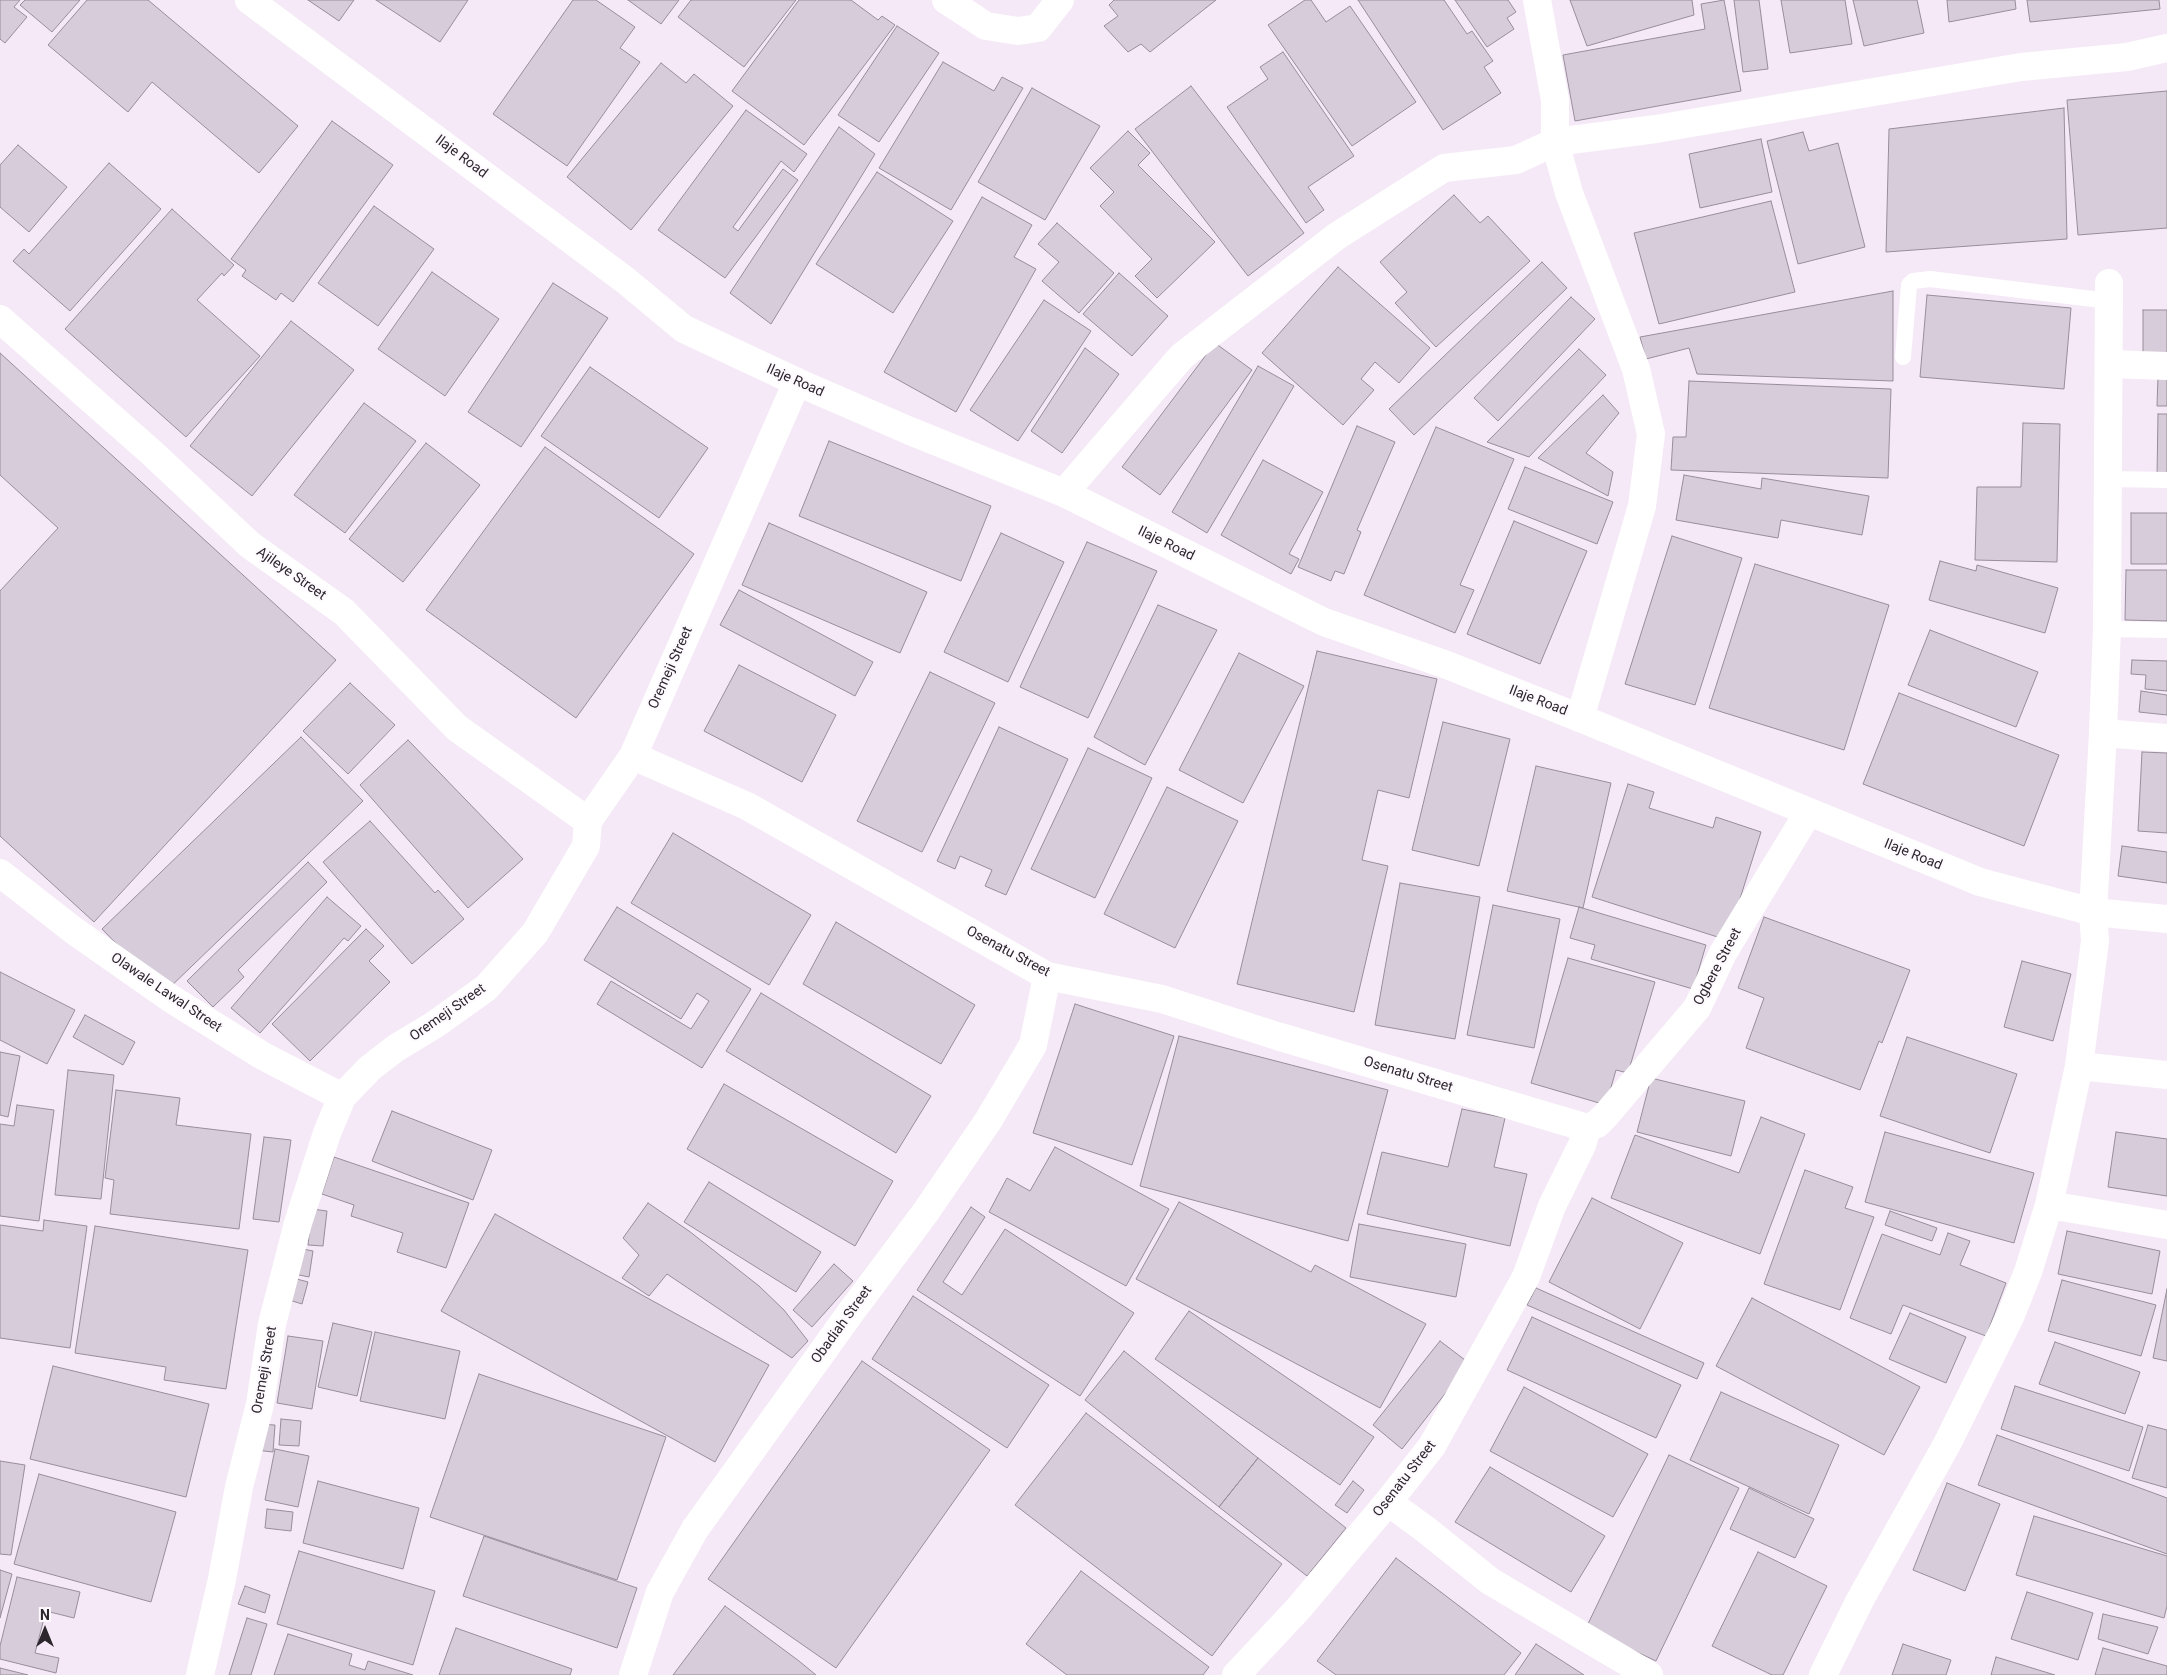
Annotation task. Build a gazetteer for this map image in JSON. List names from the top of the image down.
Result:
{
  "streets": {
    "street": [
      "Ilaje Road",
      "Ajileye Street",
      "Oremeji Street",
      "Osenatu Street",
      "Ogbere Street",
      "Olawale Lawal Street",
      "Obadiah Street"
    ]
  },
  "crossings": [
    ["Ilaje Road", "Oremeji Street"],
    ["Ilaje Road", "Ogbere Street"],
    ["Ajileye Street", "Oremeji Street"],
    ["Oremeji Street", "Osenatu Street"],
    ["Oremeji Street", "Olawale Lawal Street"],
    ["Osenatu Street", "Ogbere Street"],
    ["Osenatu Street", "Obadiah Street"]
  ],
  "north": "top"
}
